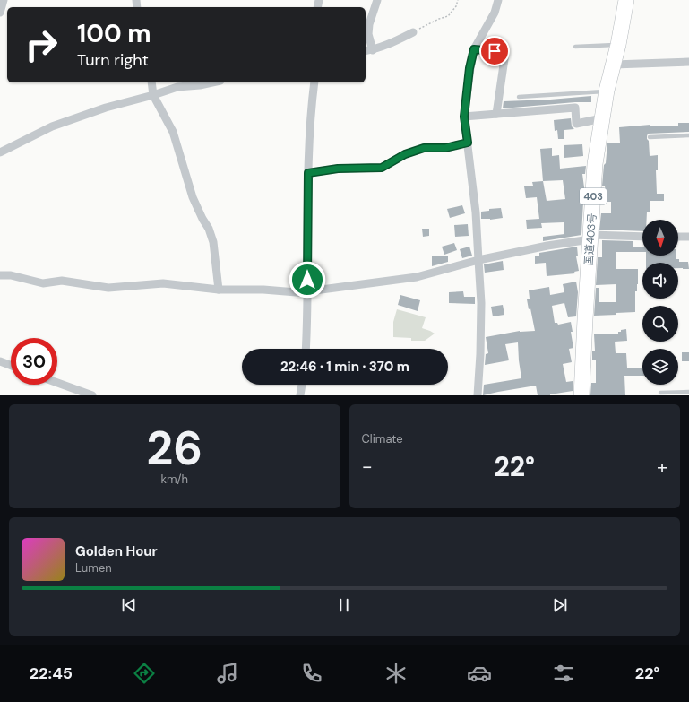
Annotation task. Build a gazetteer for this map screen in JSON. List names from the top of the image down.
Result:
{
  "streets": {
    "highway": ["403", "国道403号"]
  },
  "north": "bottom",
  "page": {
    "turn": ["100 m", "Turn right"],
    "limit": "30",
    "trip": "22:46 · 1 min · 370 m",
    "tile": [
      ["26", "km/h"],
      "Climate"
    ],
    "heat": ["−", "22°", "+"],
    "song": ["Golden Hour", "Lumen"],
    "tabs": ["22:45", "22°"]
  }
}
